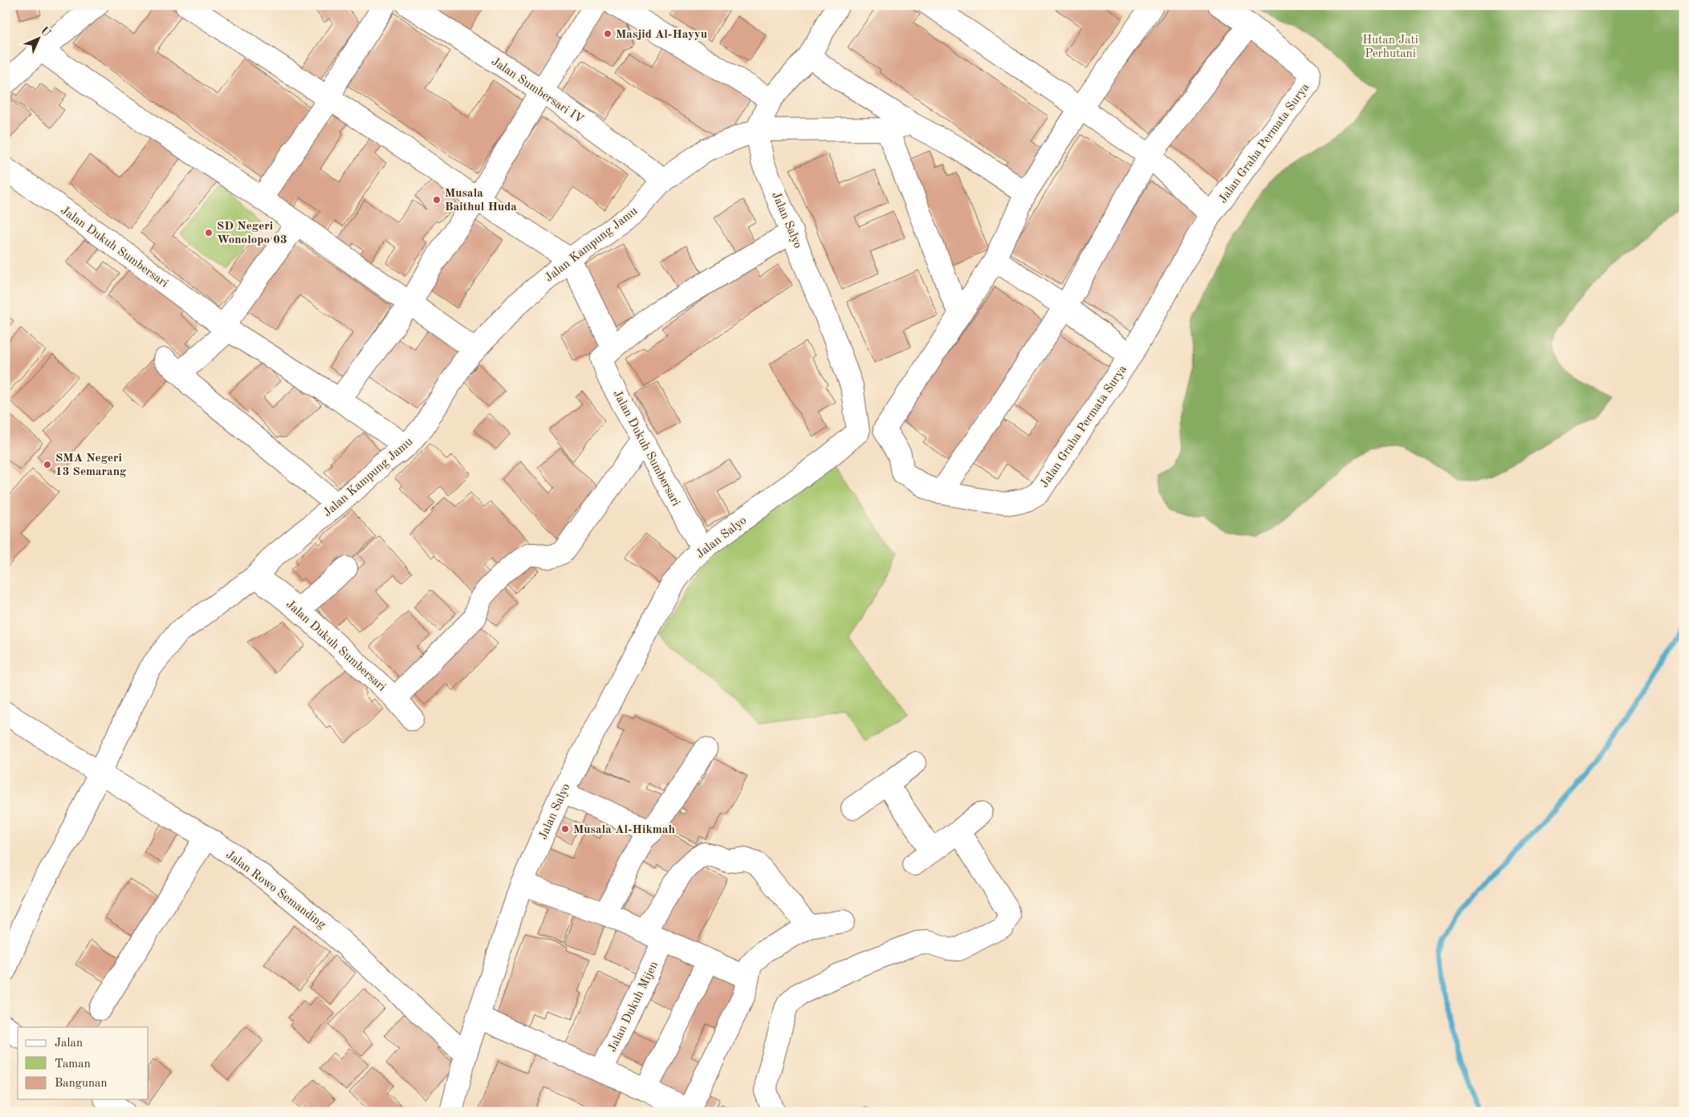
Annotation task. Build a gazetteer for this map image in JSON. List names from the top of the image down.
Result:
{
  "streets": {
    "street": [
      "Jalan Sumbersari IV",
      "Jalan Graha Permata Surya",
      "Jalan Salyo",
      "Jalan Kampung Jamu",
      "Jalan Dukuh Sumbersari",
      "Jalan Rowo Semanding",
      "Jalan Dukuh Mijen"
    ]
  },
  "crossings": [
    ["Jalan Sumbersari IV", "Jalan Kampung Jamu"],
    ["Jalan Salyo", "Jalan Kampung Jamu"],
    ["Jalan Salyo", "Jalan Dukuh Sumbersari"],
    ["Jalan Salyo", "Jalan Rowo Semanding"],
    ["Jalan Kampung Jamu", "Jalan Dukuh Sumbersari"],
    ["Jalan Kampung Jamu", "Jalan Rowo Semanding"]
  ],
  "parks": ["Hutan Jati Perhutani"],
  "places": [
    "Masjid Al-Hayyu",
    "Musala Baithul Huda",
    "SD Negeri Wonolopo 03",
    "SMA Negeri 13 Semarang",
    "Musala Al-Hikmah"
  ],
  "legend": ["Jalan", "Taman", "Bangunan"],
  "north": "top right"
}
